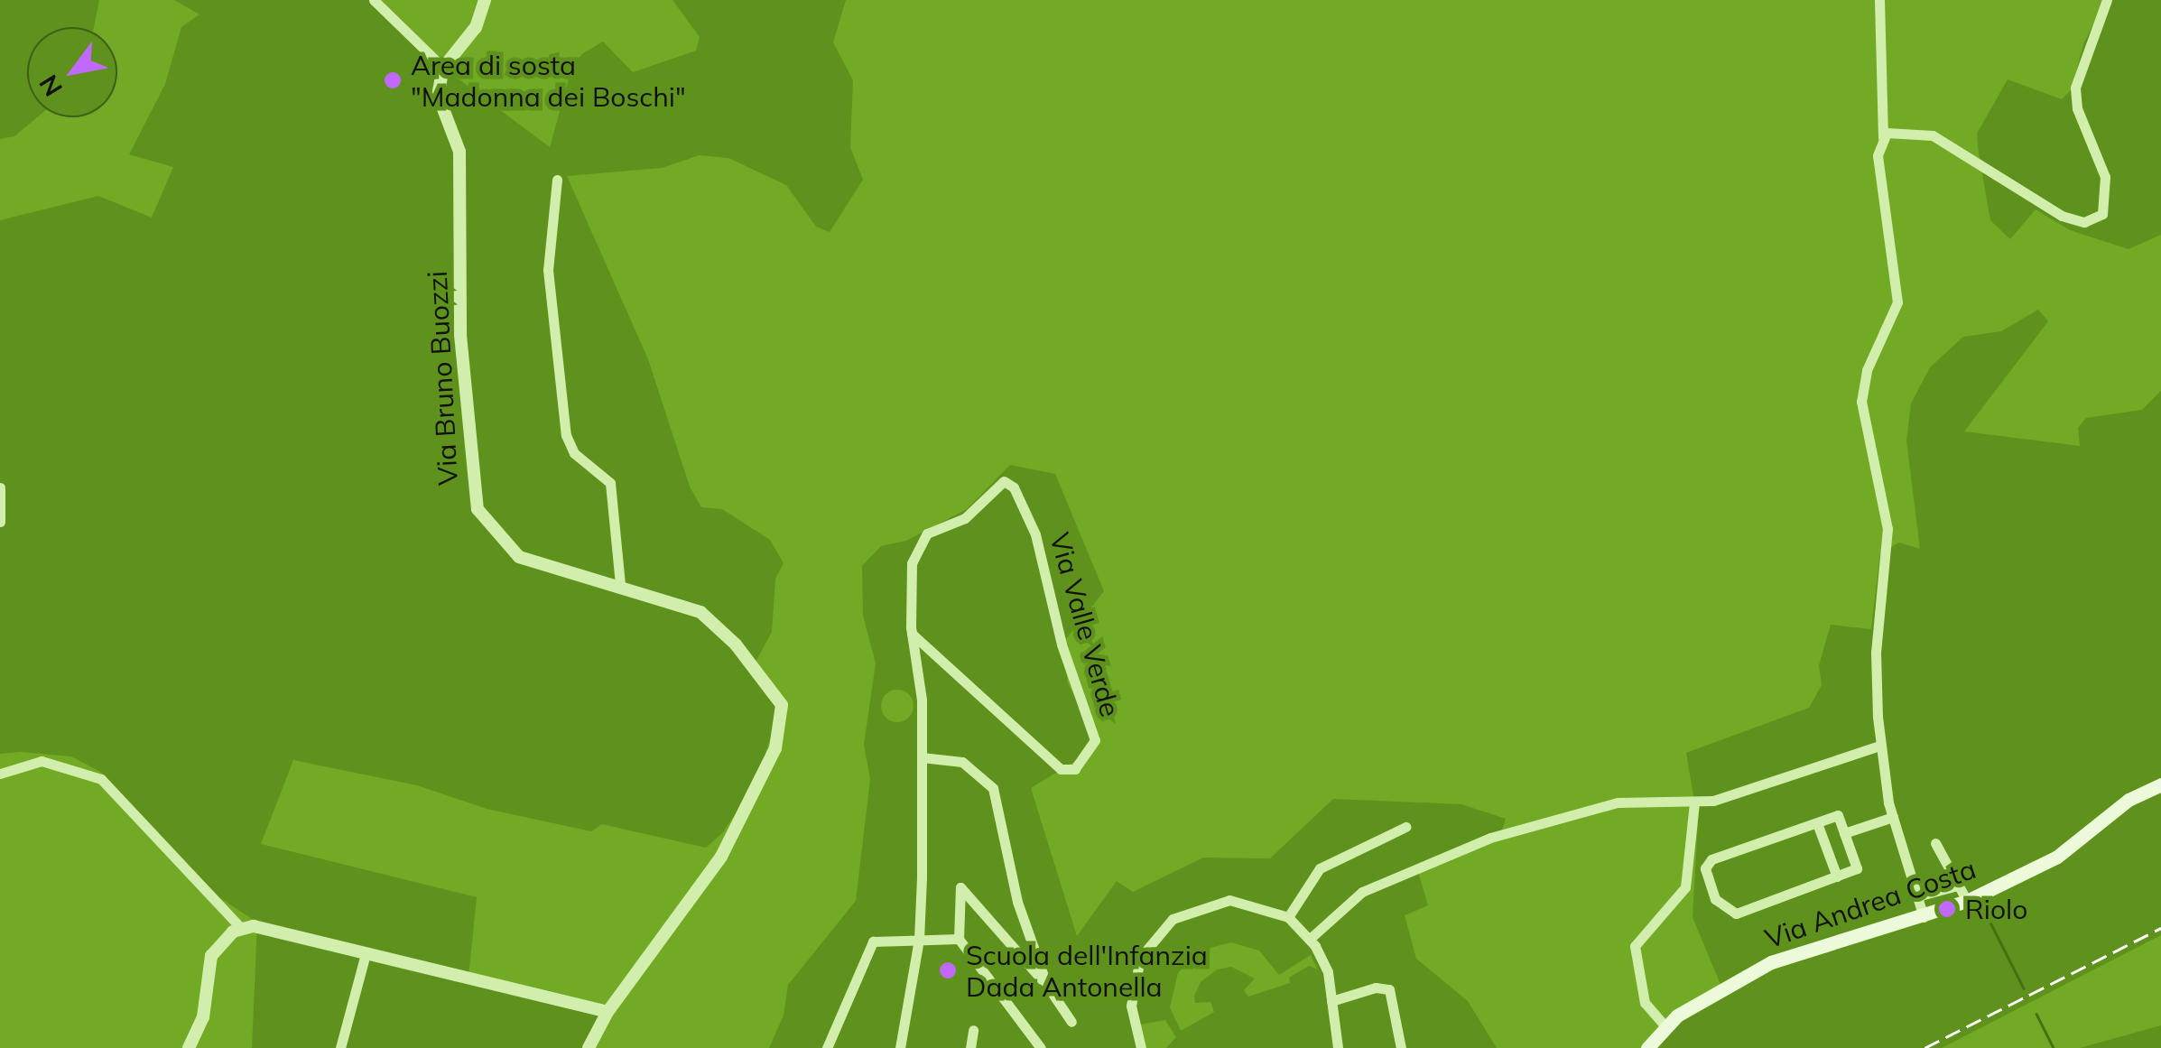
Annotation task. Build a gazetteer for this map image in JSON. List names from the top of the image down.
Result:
{
  "streets": {
    "main road": ["Via Andrea Costa"],
    "street": ["Via Bruno Buozzi", "Via Valle Verde"]
  },
  "places": ["Area di sosta \"Madonna dei Boschi\"", "Riolo", "Scuola dell'Infanzia Dada Antonella"],
  "north": "bottom left"
}
